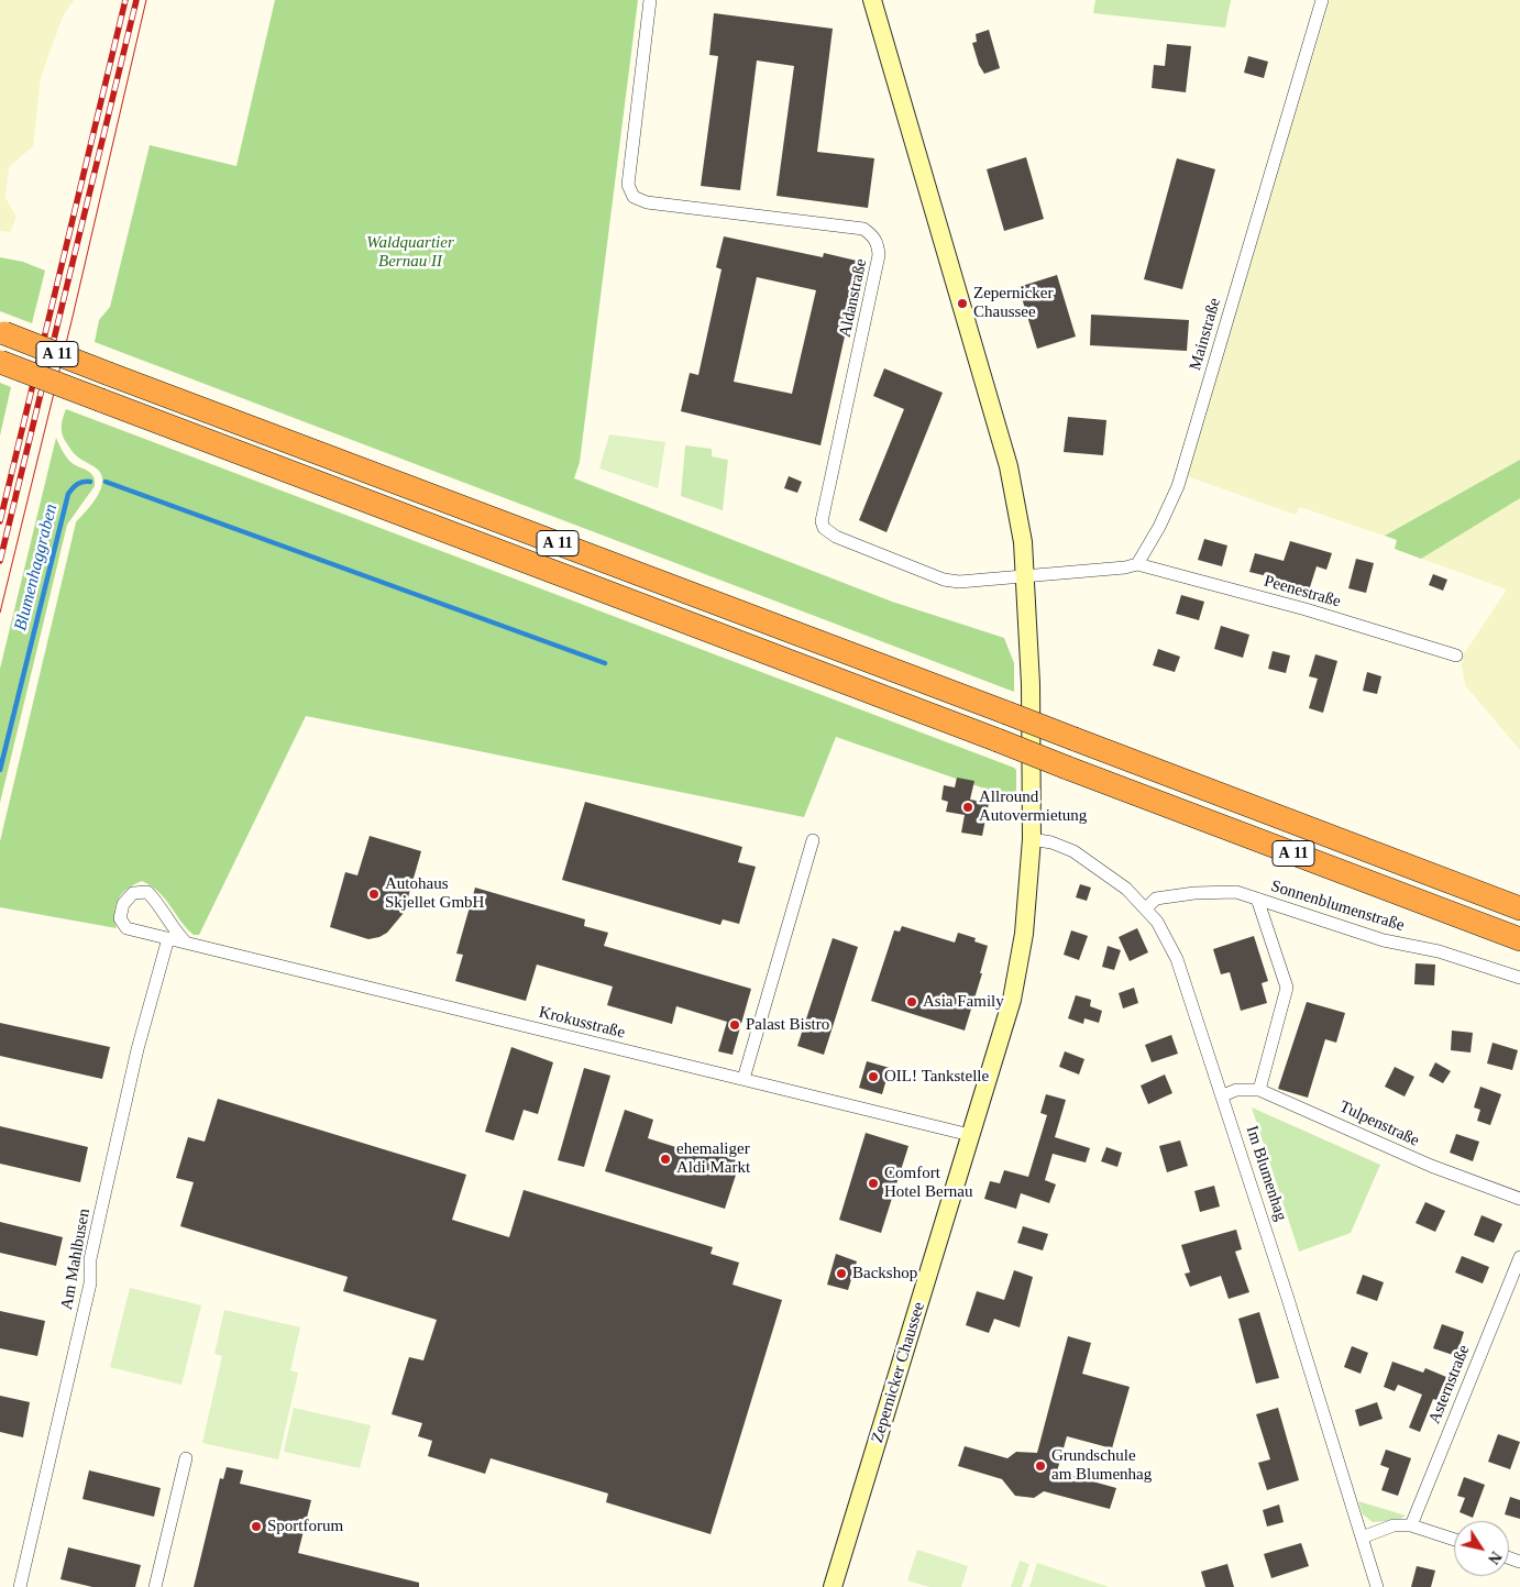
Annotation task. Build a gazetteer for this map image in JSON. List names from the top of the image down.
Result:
{
  "streets": {
    "highway": ["A 11"],
    "main road": ["Zepernicker Chaussee"],
    "street": [
      "Aldanstraße",
      "Mainstraße",
      "Peenestraße",
      "Sonnenblumenstraße",
      "Krokusstraße",
      "Tulpenstraße",
      "Im Blumenhag",
      "Am Mahlbusen",
      "Asternstraße"
    ]
  },
  "crossings": [
    ["Aldanstraße", "Zepernicker Chaussee"],
    ["Mainstraße", "Peenestraße"],
    ["Sonnenblumenstraße", "Im Blumenhag"],
    ["Krokusstraße", "Am Mahlbusen"],
    ["Krokusstraße", "Zepernicker Chaussee"],
    ["Tulpenstraße", "Im Blumenhag"],
    ["Im Blumenhag", "Zepernicker Chaussee"]
  ],
  "water": ["Blumenhaggraben"],
  "parks": ["Waldquartier Bernau II"],
  "places": [
    "Zepernicker Chaussee",
    "Allround Autovermietung",
    "Autohaus Skjellet GmbH",
    "Asia Family",
    "Palast Bistro",
    "OIL! Tankstelle",
    "ehemaliger Aldi Markt",
    "Comfort Hotel Bernau",
    "Backshop",
    "Grundschule am Blumenhag",
    "Sportforum"
  ],
  "north": "bottom right"
}
